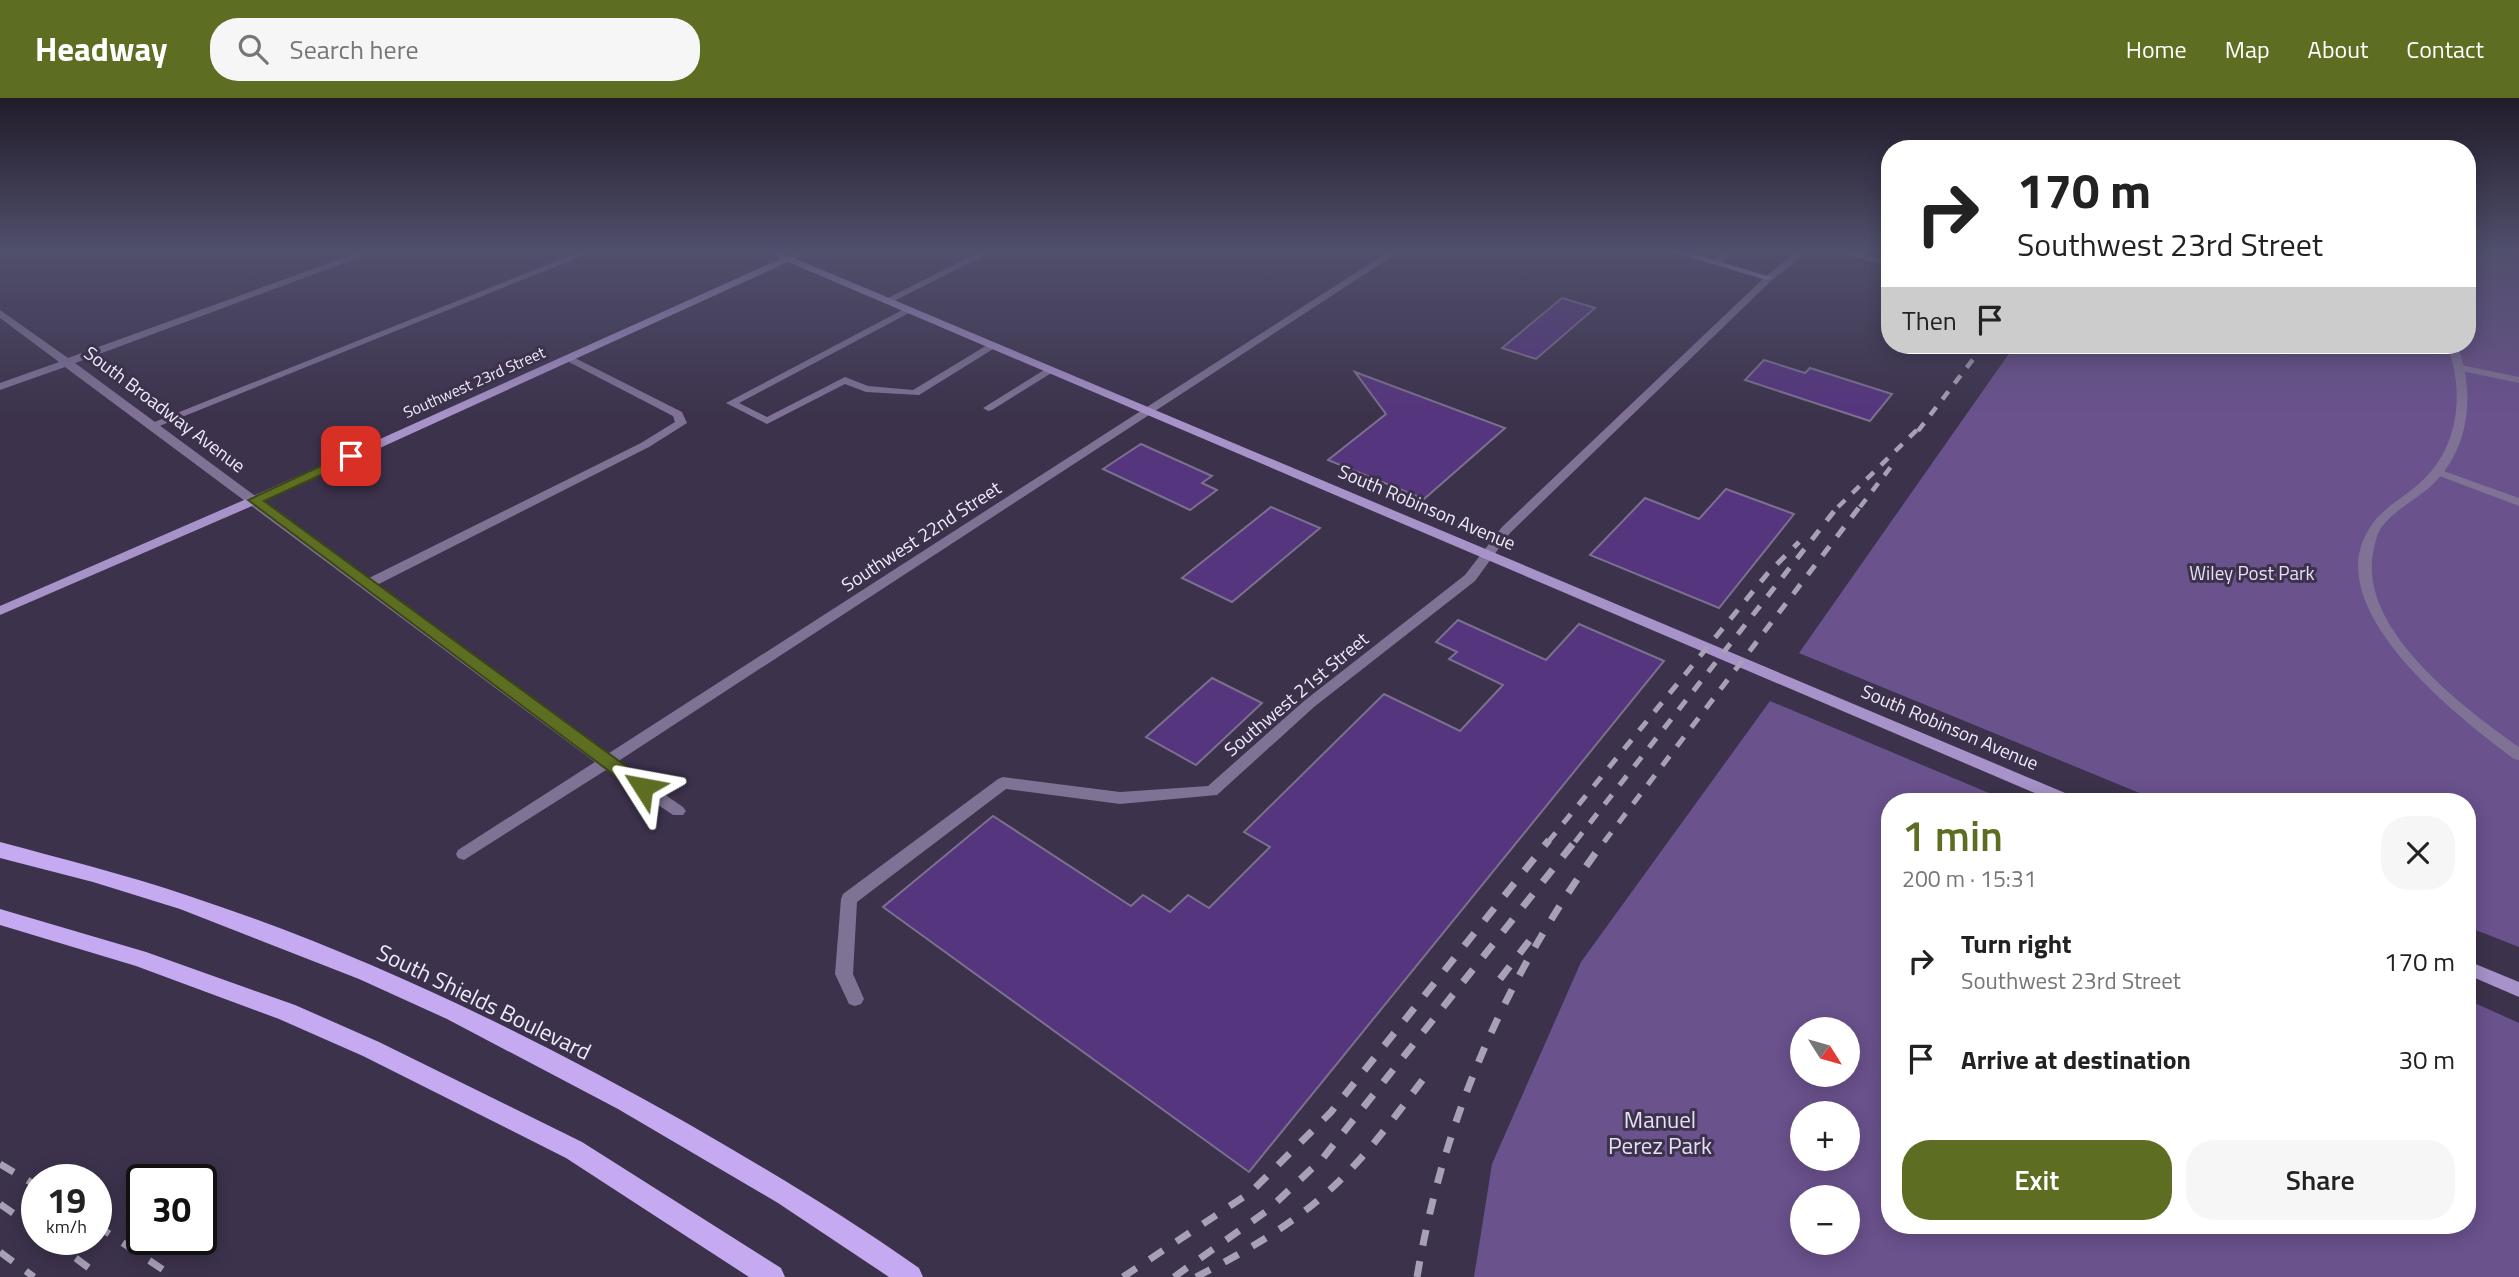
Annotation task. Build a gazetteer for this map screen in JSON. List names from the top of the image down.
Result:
{
  "streets": {
    "main road": ["Southwest 23rd Street", "South Robinson Avenue", "South Shields Boulevard"],
    "street": ["South Broadway Avenue", "Southwest 22nd Street", "Southwest 21st Street"]
  },
  "crossings": [
    ["Southwest 23rd Street", "South Broadway Avenue"],
    ["South Broadway Avenue", "Southwest 22nd Street"],
    ["South Robinson Avenue", "Southwest 22nd Street"],
    ["South Robinson Avenue", "Southwest 21st Street"]
  ],
  "parks": ["Wiley Post Park", "Manuel Perez Park"],
  "north": "bottom right",
  "page": {
    "header": "Headway",
    "search": "Search here",
    "nav": [
      "Home",
      "Map",
      "About",
      "Contact"
    ],
    "turn": ["170 m", "Southwest 23rd Street"],
    "then": "Then",
    "heading": ["1 min", "200 m · 15:31"],
    "list": [
      {
        "name": "Turn right",
        "note": "Southwest 23rd Street",
        "value": "170 m"
      },
      {
        "name": "Arrive at destination",
        "value": "30 m"
      }
    ],
    "map_buttons": ["+", "−"],
    "buttons": ["Exit", "Share"],
    "speed": "19 km/h",
    "limit": "30"
  }
}
